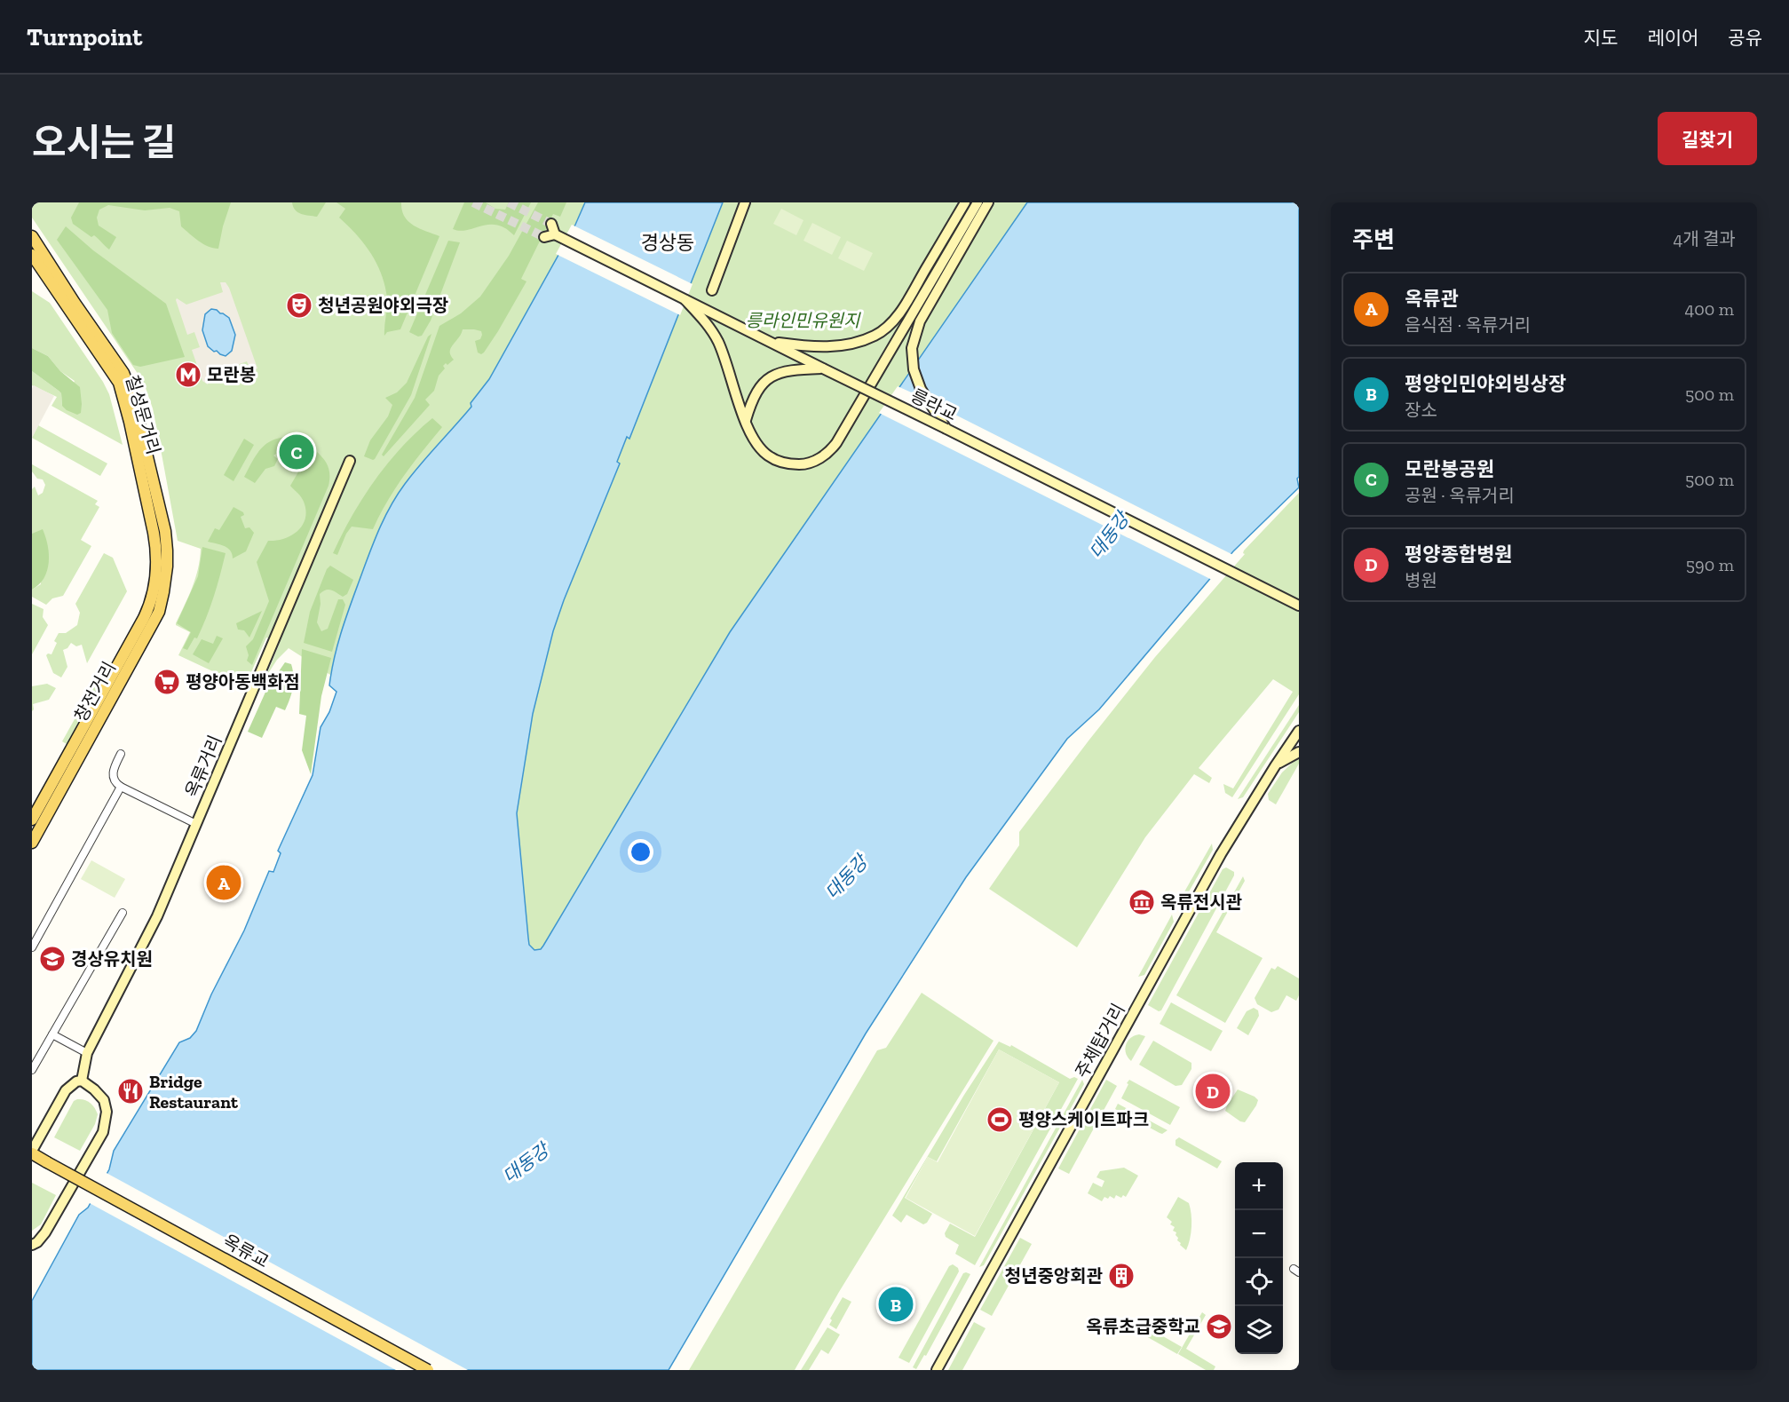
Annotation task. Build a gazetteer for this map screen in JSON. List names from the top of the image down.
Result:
{
  "streets": {
    "main road": [
      "릉라교",
      "칠성문거리",
      "창전거리",
      "옥류거리",
      "주체탑거리",
      "옥류교"
    ]
  },
  "crossings": [
    ["칠성문거리", "창전거리"]
  ],
  "districts": ["경상동"],
  "water": ["대동강"],
  "parks": ["릉라인민유원지"],
  "places": {
    "theatre": ["청년공원야외극장"],
    "metro station": ["모란봉"],
    "supermarket": ["평양아동백화점"],
    "museum": ["옥류전시관"],
    "school or university": ["경상유치원", "옥류초급중학교"],
    "restaurant": ["Bridge Restaurant"],
    "sports": ["평양스케이트파크"],
    "building": ["청년중앙회관"]
  },
  "page": {
    "header": "Turnpoint",
    "nav": ["지도", "레이어", "공유"],
    "title": "오시는 길",
    "buttons": "길찾기",
    "heading": ["주변", "4개 결과"],
    "list": [
      {
        "mark": "A",
        "name": "옥류관",
        "note": "음식점 · 옥류거리",
        "value": "400 m"
      },
      {
        "mark": "B",
        "name": "평양인민야외빙상장",
        "note": "장소",
        "value": "500 m"
      },
      {
        "mark": "C",
        "name": "모란봉공원",
        "note": "공원 · 옥류거리",
        "value": "500 m"
      },
      {
        "mark": "D",
        "name": "평양종합병원",
        "note": "병원",
        "value": "590 m"
      }
    ],
    "pins": [
      "C",
      "A",
      "D",
      "B"
    ],
    "map_buttons": ["+", "−"]
  }
}
